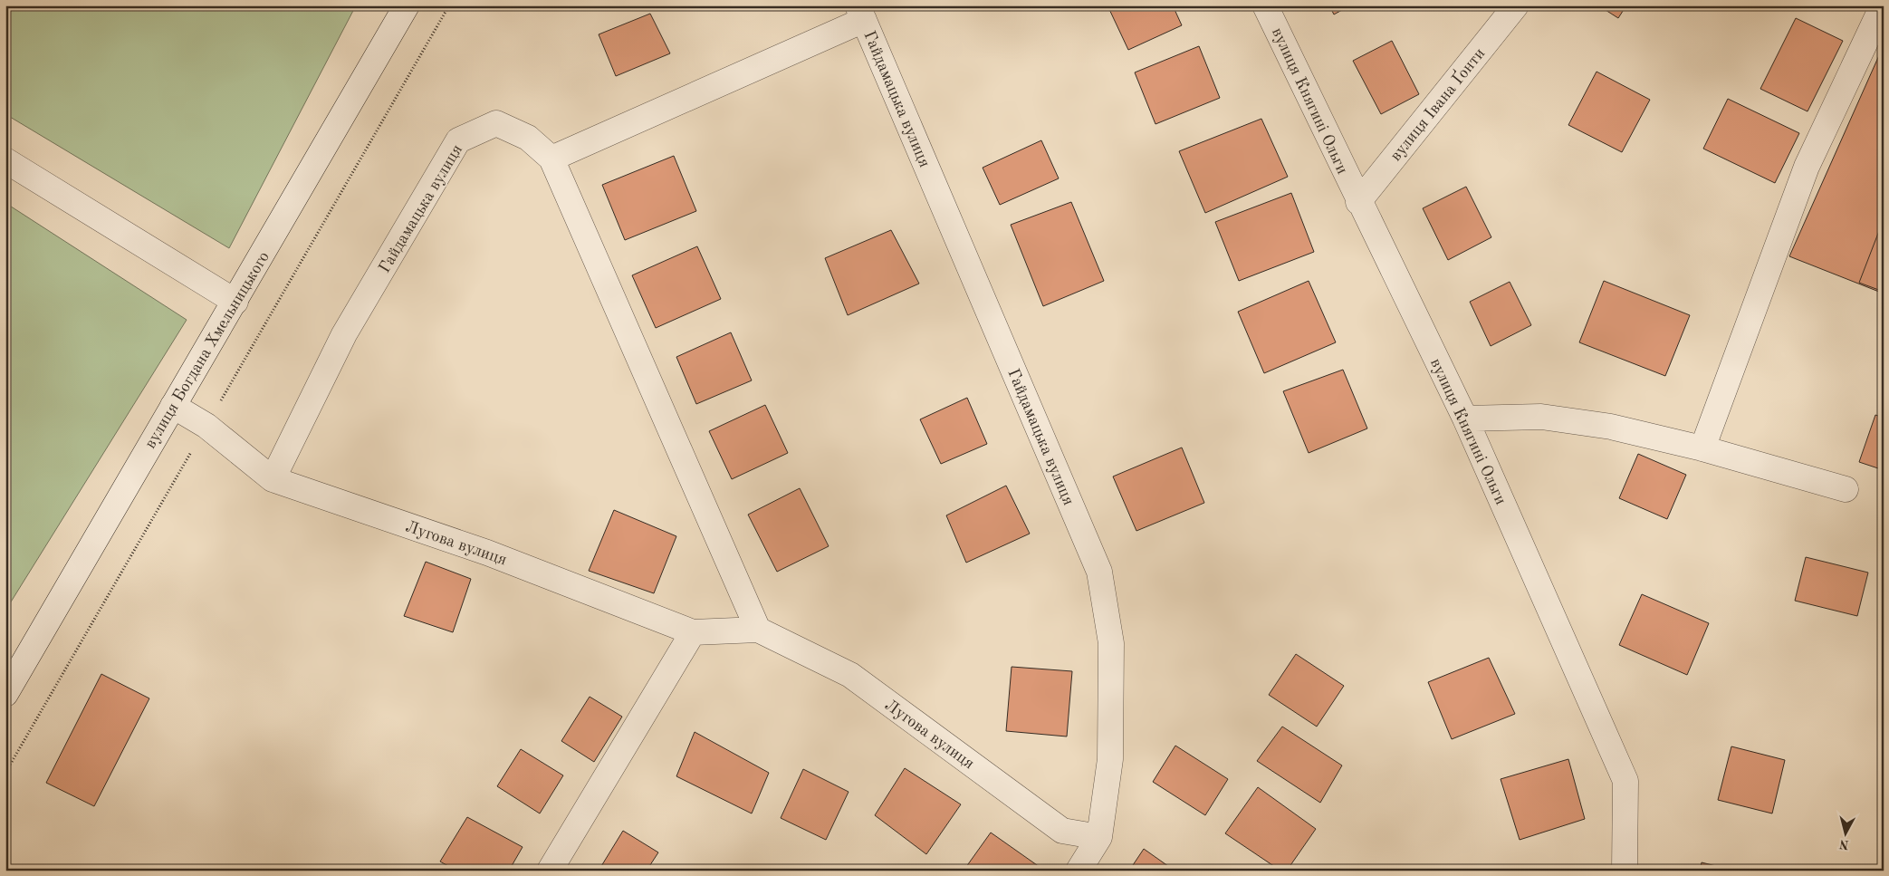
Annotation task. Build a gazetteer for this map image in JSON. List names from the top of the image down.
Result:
{
  "streets": {
    "street": [
      "Гайдамацька вулиця",
      "вулиця Княгині Ольги",
      "вулиця Івана Ґонти",
      "вулиця Богдана Хмельницького",
      "Лугова вулиця"
    ]
  },
  "crossings": [
    ["Гайдамацька вулиця", "Лугова вулиця"],
    ["вулиця Княгині Ольги", "вулиця Івана Ґонти"],
    ["вулиця Богдана Хмельницького", "Лугова вулиця"]
  ],
  "north": "bottom"
}
